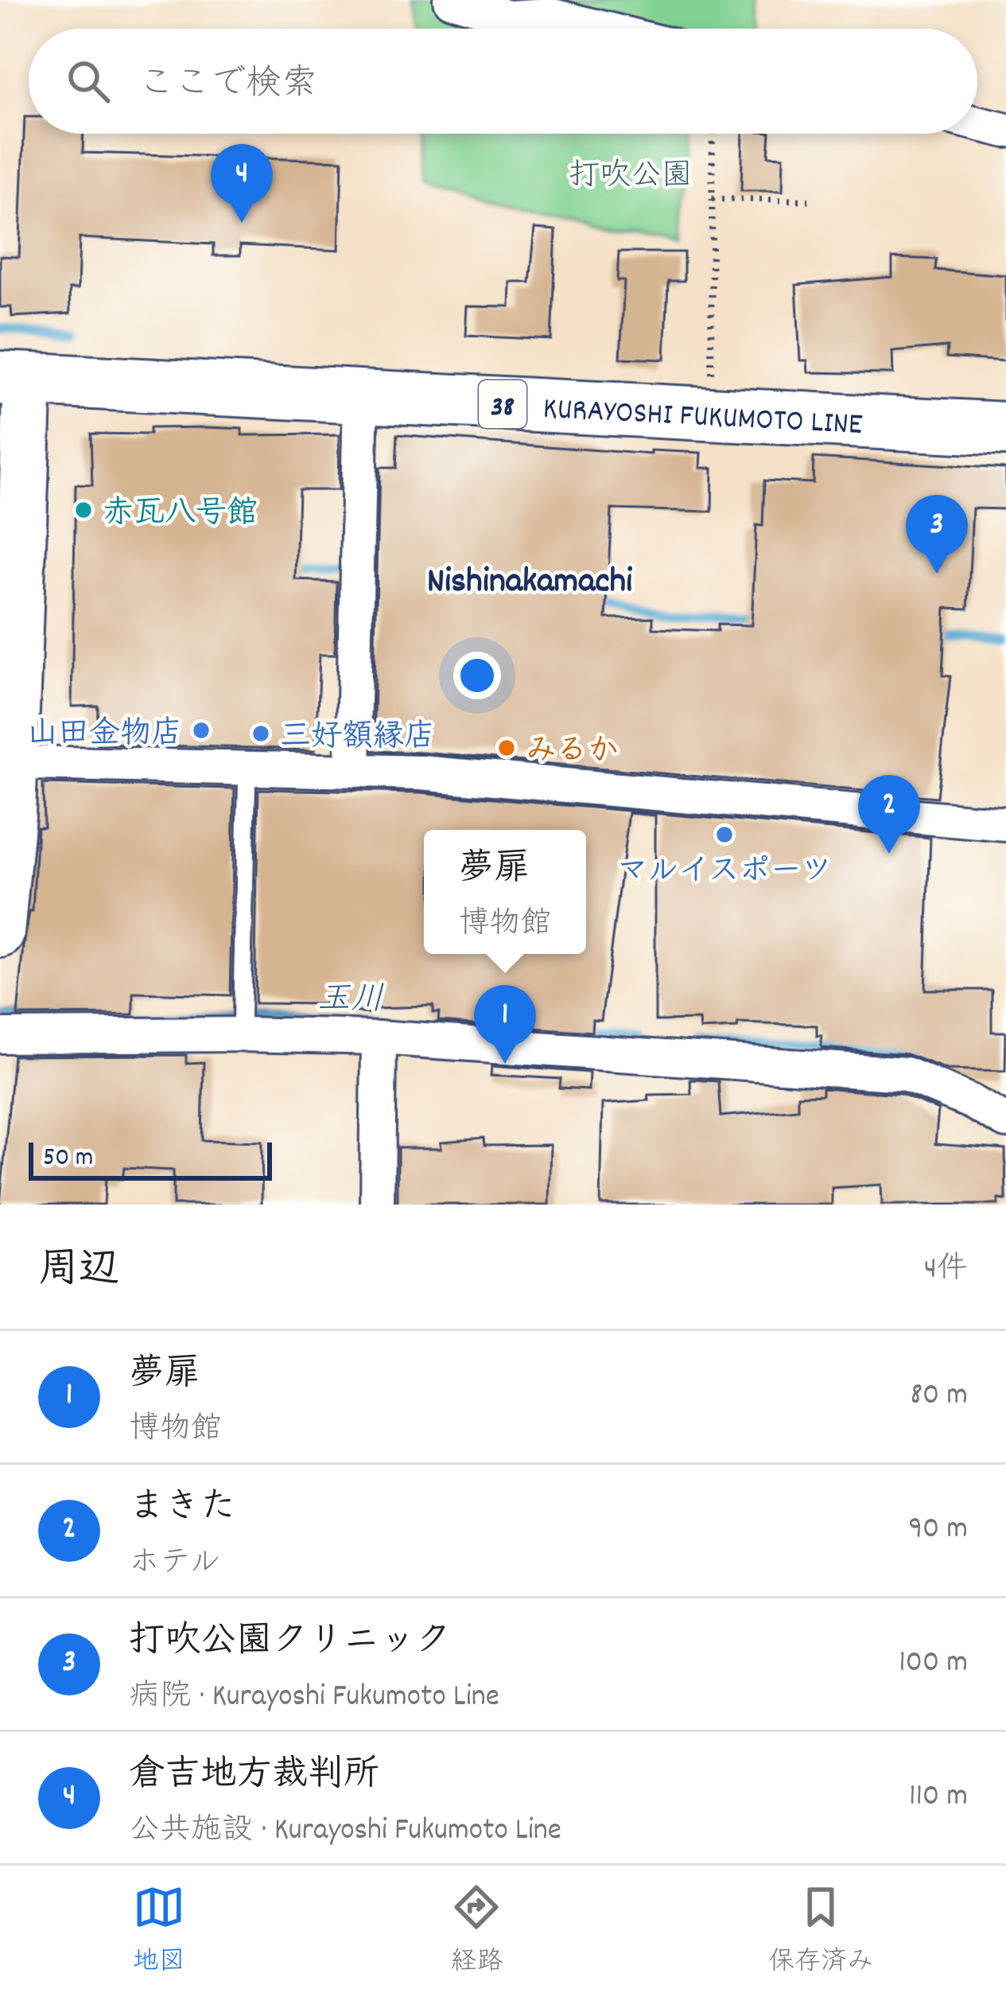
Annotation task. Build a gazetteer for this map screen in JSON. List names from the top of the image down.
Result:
{
  "streets": {
    "main road": ["38", "KURAYOSHI FUKUMOTO LINE"]
  },
  "districts": ["Nishinakamachi"],
  "water": ["玉川"],
  "parks": ["打吹公園"],
  "places": [
    "赤瓦八号館",
    "山田金物店",
    "三好額縁店",
    "みるか",
    "マルイスポーツ"
  ],
  "scale_bar": "50 m",
  "page": {
    "search": "ここで検索",
    "pins": [
      "4",
      "3",
      "2",
      "1"
    ],
    "popup": ["夢扉", "博物館"],
    "scale": "50 m",
    "heading": ["周辺", "4件"],
    "list": [
      {
        "mark": "1",
        "name": "夢扉",
        "note": "博物館",
        "value": "80 m"
      },
      {
        "mark": "2",
        "name": "まきた",
        "note": "ホテル",
        "value": "90 m"
      },
      {
        "mark": "3",
        "name": "打吹公園クリニック",
        "note": "病院 · Kurayoshi Fukumoto Line",
        "value": "100 m"
      },
      {
        "mark": "4",
        "name": "倉吉地方裁判所",
        "note": "公共施設 · Kurayoshi Fukumoto Line",
        "value": "110 m"
      }
    ],
    "nav": ["地図", "経路", "保存済み"]
  }
}
